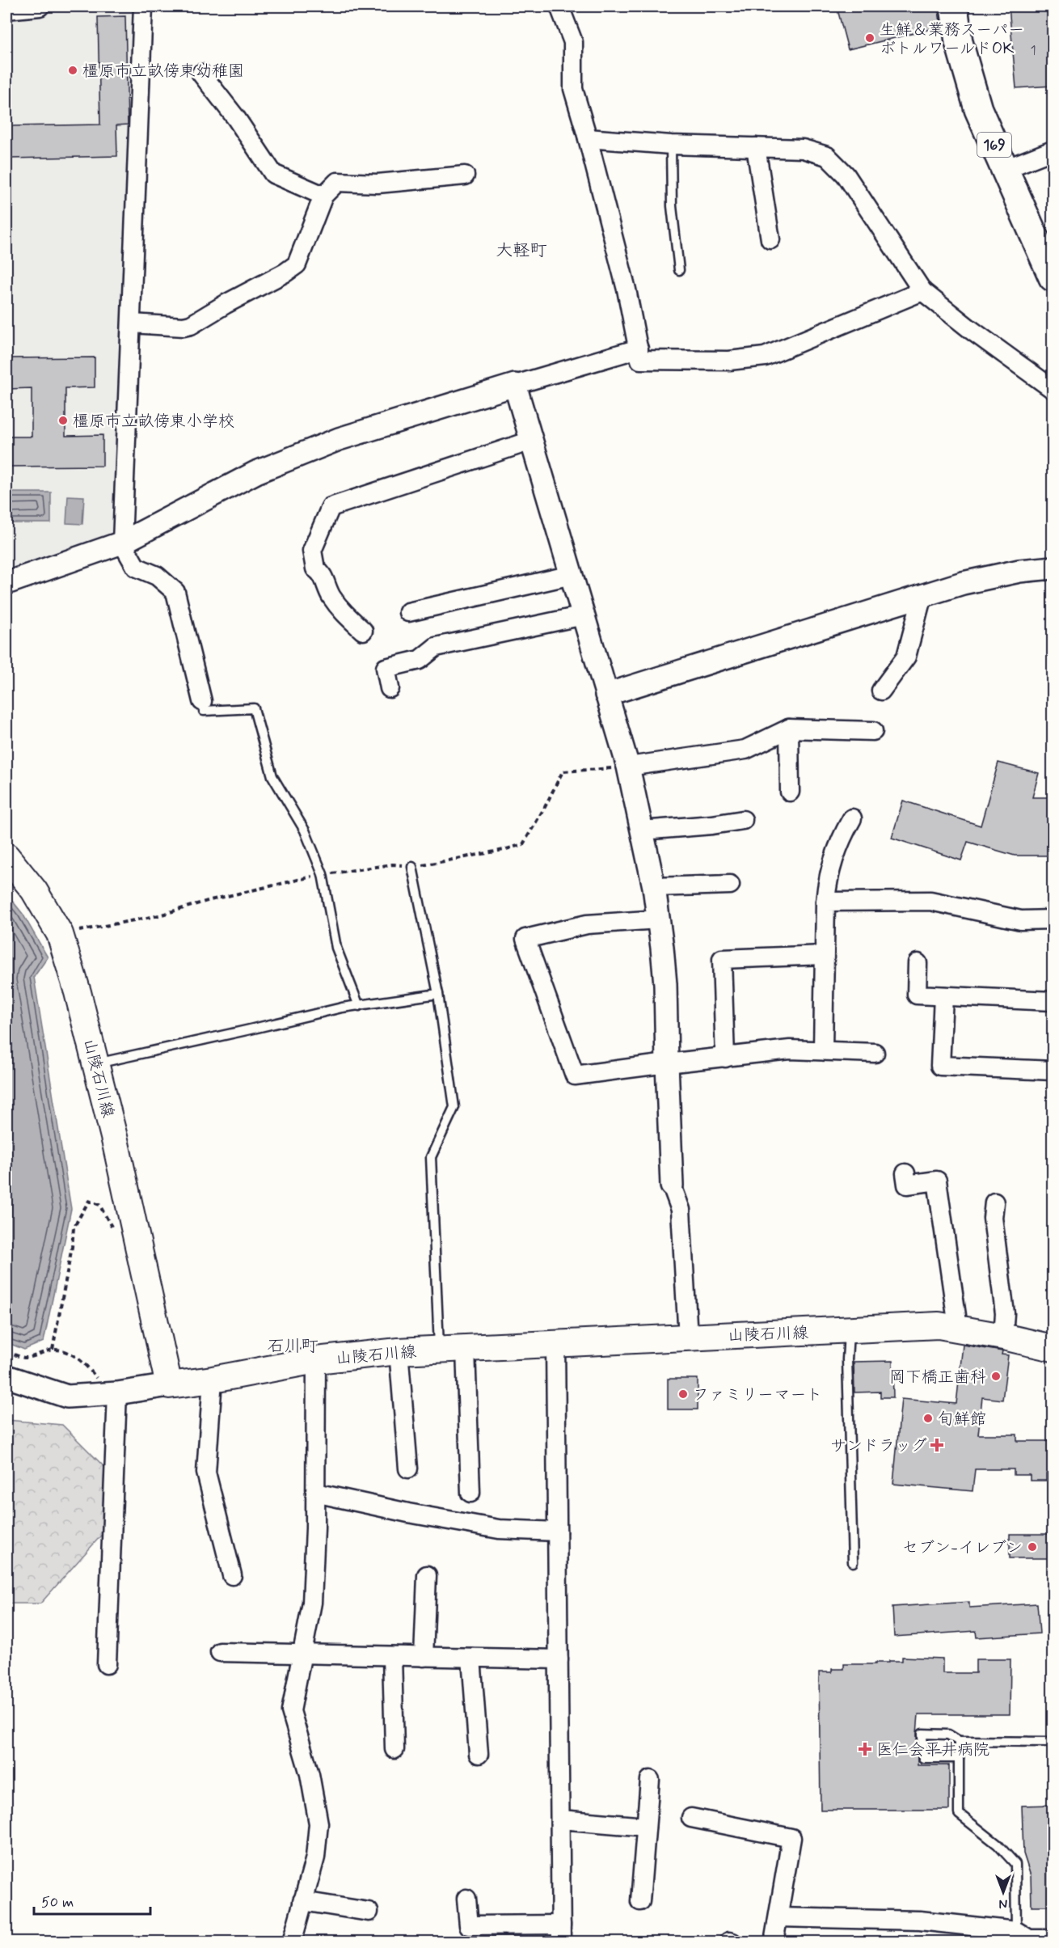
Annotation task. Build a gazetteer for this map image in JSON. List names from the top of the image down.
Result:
{
  "streets": {
    "highway": ["169"],
    "main road": ["山陵石川線"]
  },
  "districts": ["大軽町", "石川町"],
  "places": {
    "other": [
      "生鮮＆業務スーパー ボトルワールドOK",
      "橿原市立畝傍東幼稚園",
      "橿原市立畝傍東小学校",
      "岡下橋正歯科",
      "ファミリーマート",
      "旬鮮館",
      "セブン-イレブン"
    ],
    "health": ["サンドラッグ", "医仁会平井病院"]
  },
  "house_numbers": ["1"],
  "scale_bar": "50 m",
  "north": "bottom"
}
